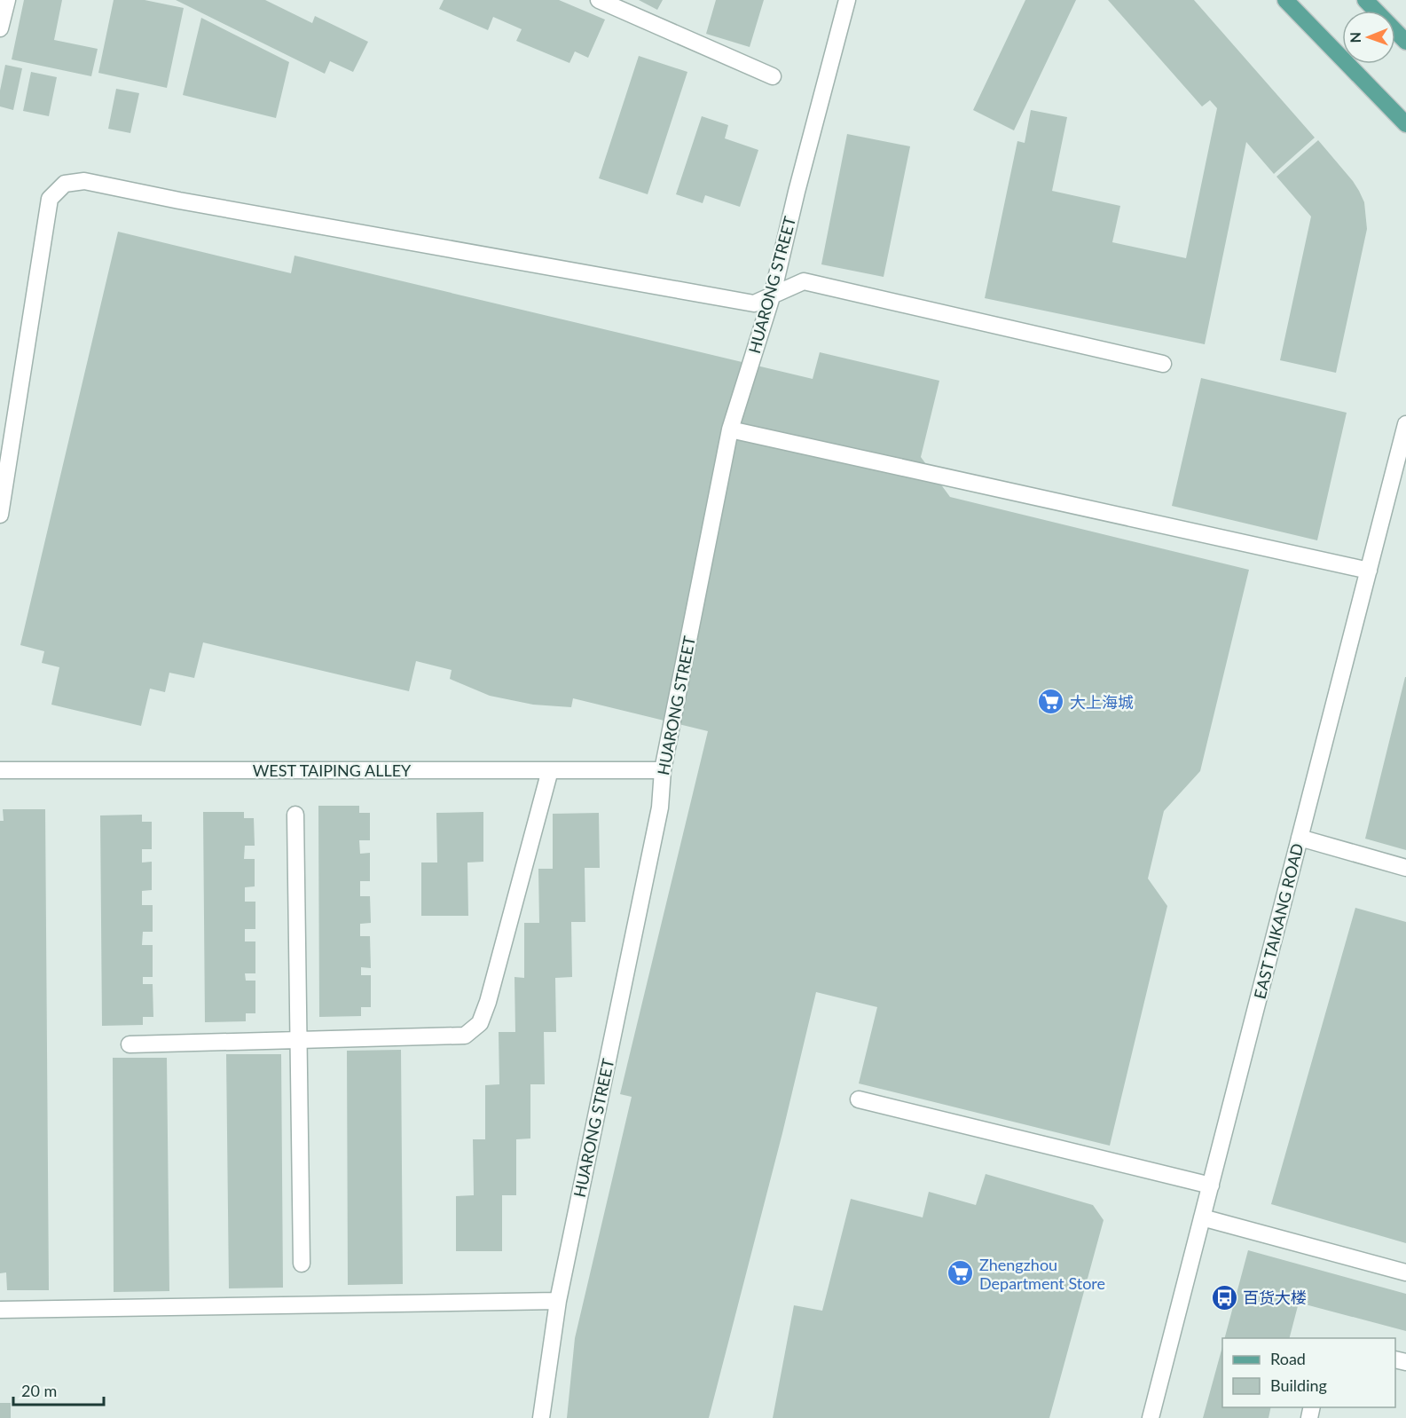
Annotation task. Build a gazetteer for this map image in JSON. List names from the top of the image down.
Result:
{
  "streets": {
    "street": ["HUARONG STREET", "WEST TAIPING ALLEY", "EAST TAIKANG ROAD"]
  },
  "crossings": [
    ["HUARONG STREET", "WEST TAIPING ALLEY"]
  ],
  "places": {
    "supermarket": ["大上海城", "Zhengzhou Department Store"],
    "bus stop": ["百货大楼"]
  },
  "legend": ["Road", "Building"],
  "scale_bar": "20 m",
  "north": "left"
}
